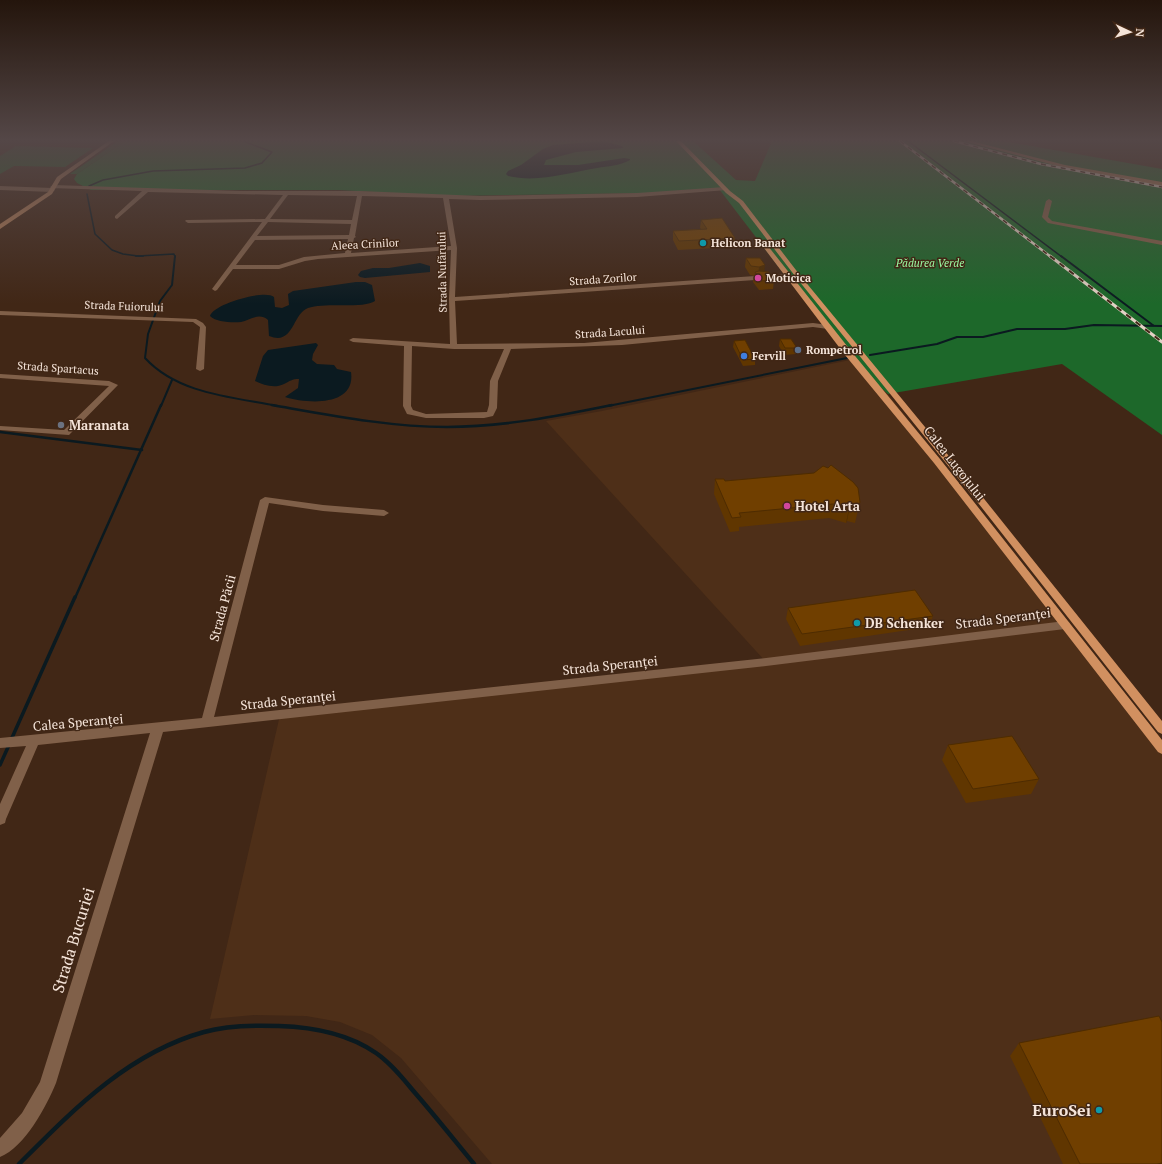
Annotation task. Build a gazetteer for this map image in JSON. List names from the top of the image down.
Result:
{
  "streets": {
    "main road": ["Calea Lugojului"],
    "street": [
      "Aleea Crinilor",
      "Strada Nufărului",
      "Strada Zorilor",
      "Strada Fuiorului",
      "Strada Lacului",
      "Strada Spartacus",
      "Strada Păcii",
      "Strada Speranței",
      "Calea Speranței",
      "Strada Bucuriei"
    ]
  },
  "crossings": [
    ["Aleea Crinilor", "Strada Nufărului"],
    ["Strada Nufărului", "Strada Zorilor"],
    ["Strada Nufărului", "Strada Lacului"],
    ["Strada Zorilor", "Calea Lugojului"],
    ["Strada Lacului", "Calea Lugojului"],
    ["Calea Lugojului", "Strada Speranței"],
    ["Strada Păcii", "Strada Speranței"],
    ["Strada Speranței", "Calea Speranței"],
    ["Strada Speranței", "Strada Bucuriei"],
    ["Calea Speranței", "Strada Bucuriei"]
  ],
  "parks": ["Pădurea Verde"],
  "places": [
    "Helicon Banat",
    "Moticica",
    "Rompetrol",
    "Fervill",
    "Maranata",
    "Hotel Arta",
    "DB Schenker",
    "EuroSei"
  ],
  "north": "right"
}
